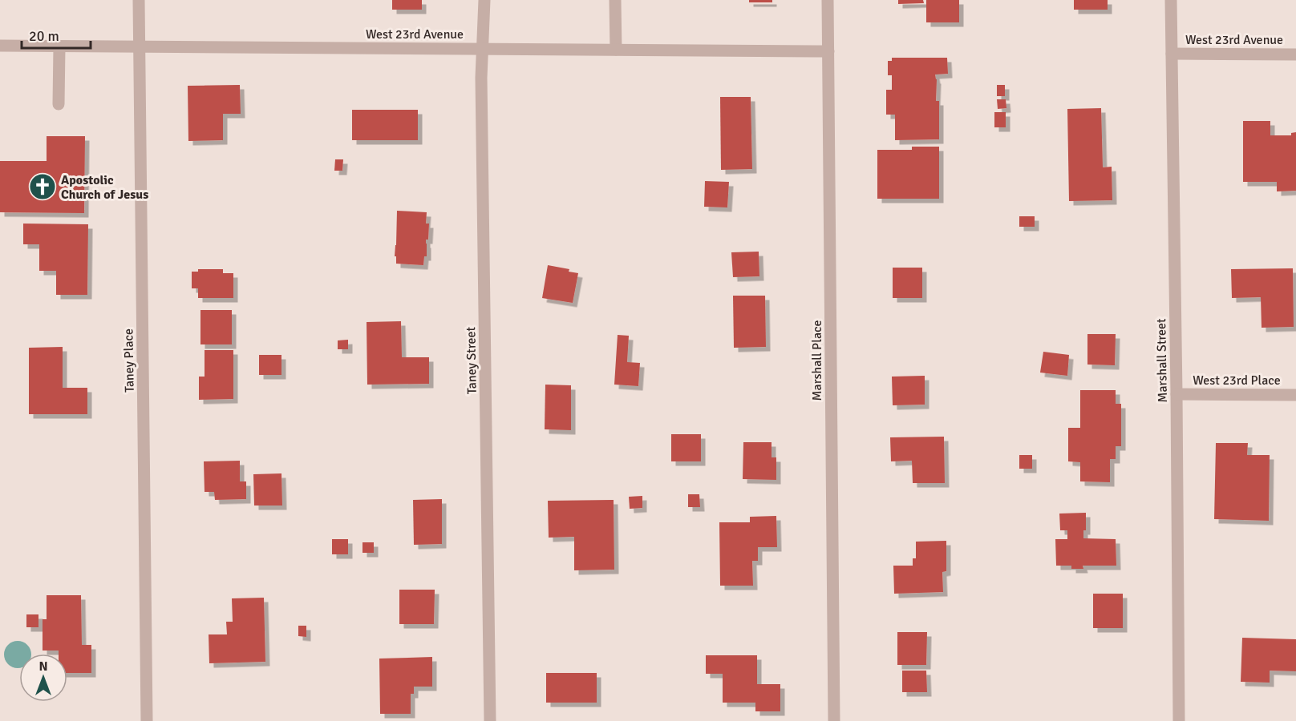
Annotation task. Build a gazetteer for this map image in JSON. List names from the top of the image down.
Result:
{
  "streets": {
    "street": [
      "West 23rd Avenue",
      "Taney Place",
      "Taney Street",
      "Marshall Place",
      "Marshall Street",
      "West 23rd Place"
    ]
  },
  "crossings": [
    ["West 23rd Avenue", "Taney Place"],
    ["West 23rd Avenue", "Taney Street"],
    ["West 23rd Avenue", "Marshall Place"],
    ["West 23rd Avenue", "Marshall Street"],
    ["Marshall Street", "West 23rd Place"]
  ],
  "places": {
    "church": ["Apostolic Church of Jesus"]
  },
  "scale_bar": "20 m",
  "north": "top"
}
